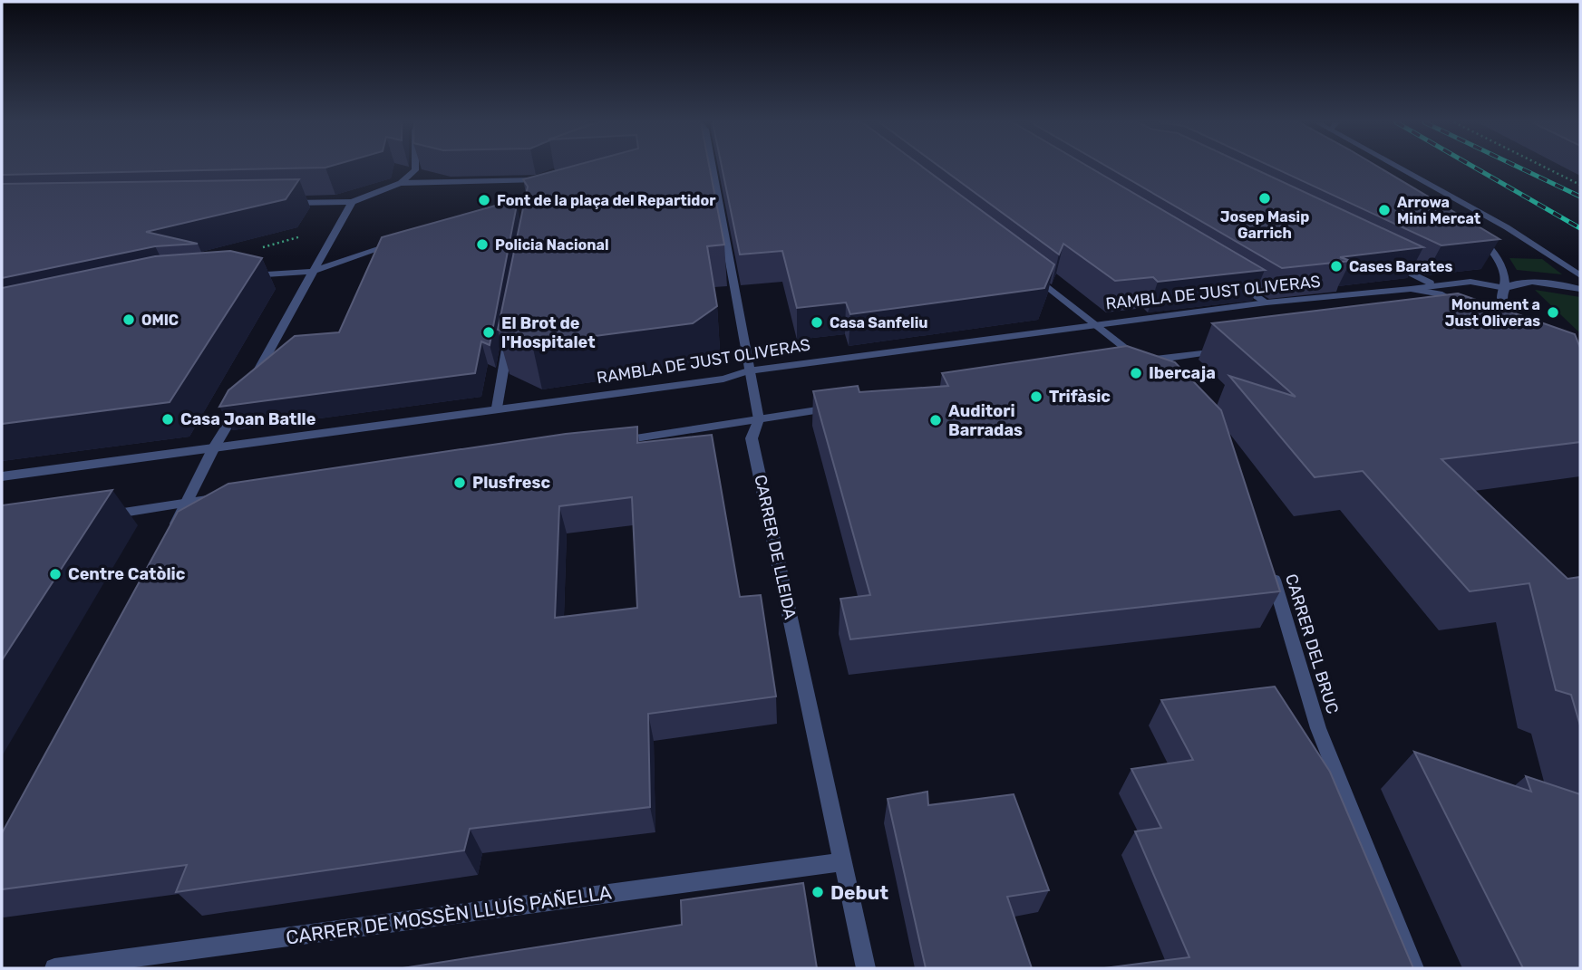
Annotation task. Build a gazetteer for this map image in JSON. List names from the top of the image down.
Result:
{
  "streets": {
    "street": [
      "RAMBLA DE JUST OLIVERAS",
      "CARRER DE LLEIDA",
      "CARRER DEL BRUC",
      "CARRER DE MOSSÈN LLUÍS PAÑELLA"
    ]
  },
  "crossings": [
    ["RAMBLA DE JUST OLIVERAS", "CARRER DE LLEIDA"],
    ["CARRER DE LLEIDA", "CARRER DE MOSSÈN LLUÍS PAÑELLA"]
  ],
  "places": [
    "Josep Masip Garrich",
    "Font de la plaça del Repartidor",
    "Arrowa Mini Mercat",
    "Policia Nacional",
    "Cases Barates",
    "Monument a Just Oliveras",
    "OMIC",
    "Casa Sanfeliu",
    "El Brot de l'Hospitalet",
    "Ibercaja",
    "Trifàsic",
    "Casa Joan Batlle",
    "Auditori Barradas",
    "Plusfresc",
    "Centre Catòlic",
    "Debut"
  ]
}
